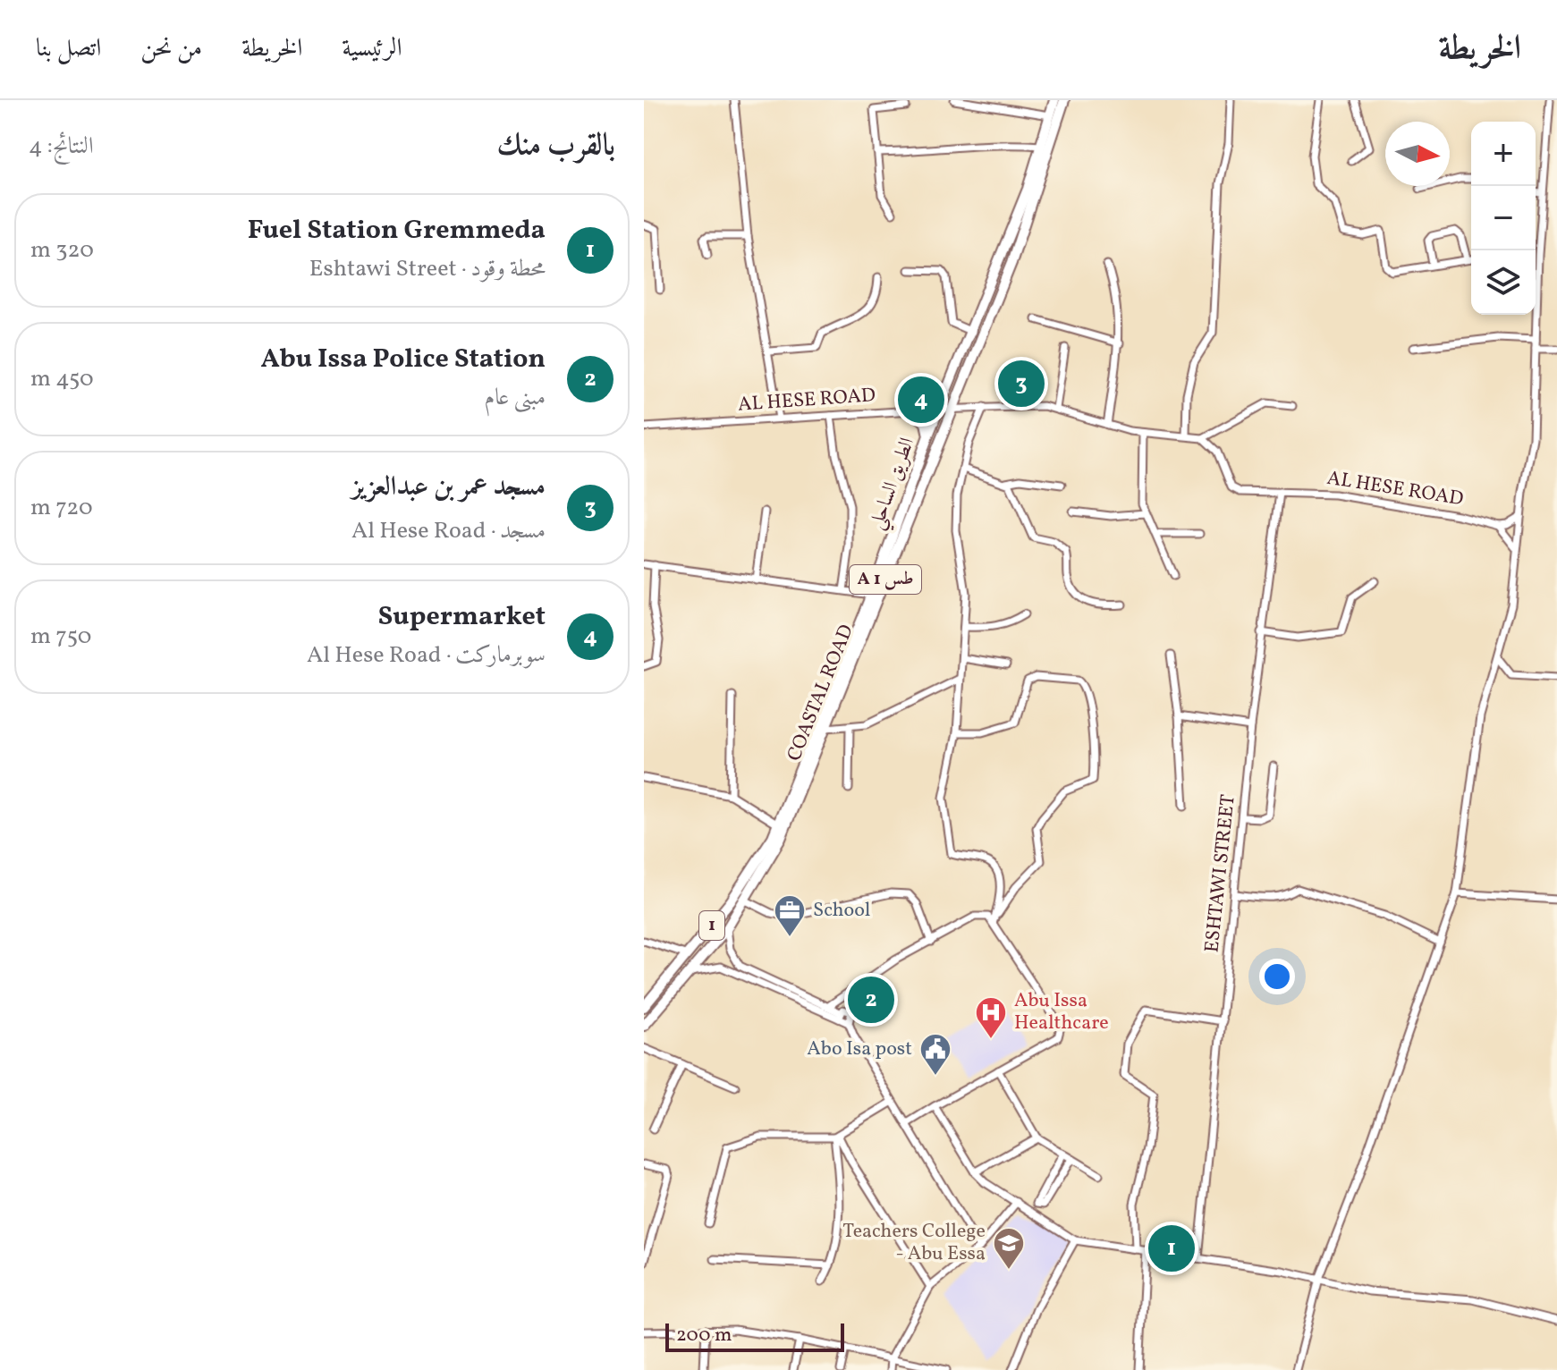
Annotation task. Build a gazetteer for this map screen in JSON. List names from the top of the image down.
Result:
{
  "streets": {
    "highway": [
      "الطريق الساحلي",
      "A 1 طس",
      "COASTAL ROAD",
      "1"
    ],
    "street": ["AL HESE ROAD", "ESHTAWI STREET"]
  },
  "crossings": [
    ["AL HESE ROAD", "الطريق الساحلي"],
    ["AL HESE ROAD", "COASTAL ROAD"],
    ["AL HESE ROAD", "ESHTAWI STREET"],
    ["الطريق الساحلي", "1"]
  ],
  "places": {
    "office": ["School"],
    "hospital": ["Abu Issa Healthcare"],
    "public building": ["Abo Isa post"],
    "school or university": ["Teachers College - Abu Essa"]
  },
  "scale_bar": "200 m",
  "north": "right",
  "page": {
    "header": "الخريطة",
    "nav": [
      "الرئيسية",
      "الخريطة",
      "من نحن",
      "اتصل بنا"
    ],
    "heading": ["بالقرب منك", "النتائج: 4"],
    "map_buttons": ["+", "−"],
    "list": [
      {
        "mark": "1",
        "name": "Fuel Station Gremmeda",
        "note": "محطة وقود · Eshtawi Street",
        "value": "320 m"
      },
      {
        "mark": "2",
        "name": "Abu Issa Police Station",
        "note": "مبنى عام",
        "value": "450 m"
      },
      {
        "mark": "3",
        "name": "مسجد عمر بن عبدالعزيز",
        "note": "مسجد · Al Hese Road",
        "value": "720 m"
      },
      {
        "mark": "4",
        "name": "Supermarket",
        "note": "سوبرماركت · Al Hese Road",
        "value": "750 m"
      }
    ],
    "pins": [
      "3",
      "4",
      "2",
      "1"
    ],
    "scale": "200 m"
  }
}
